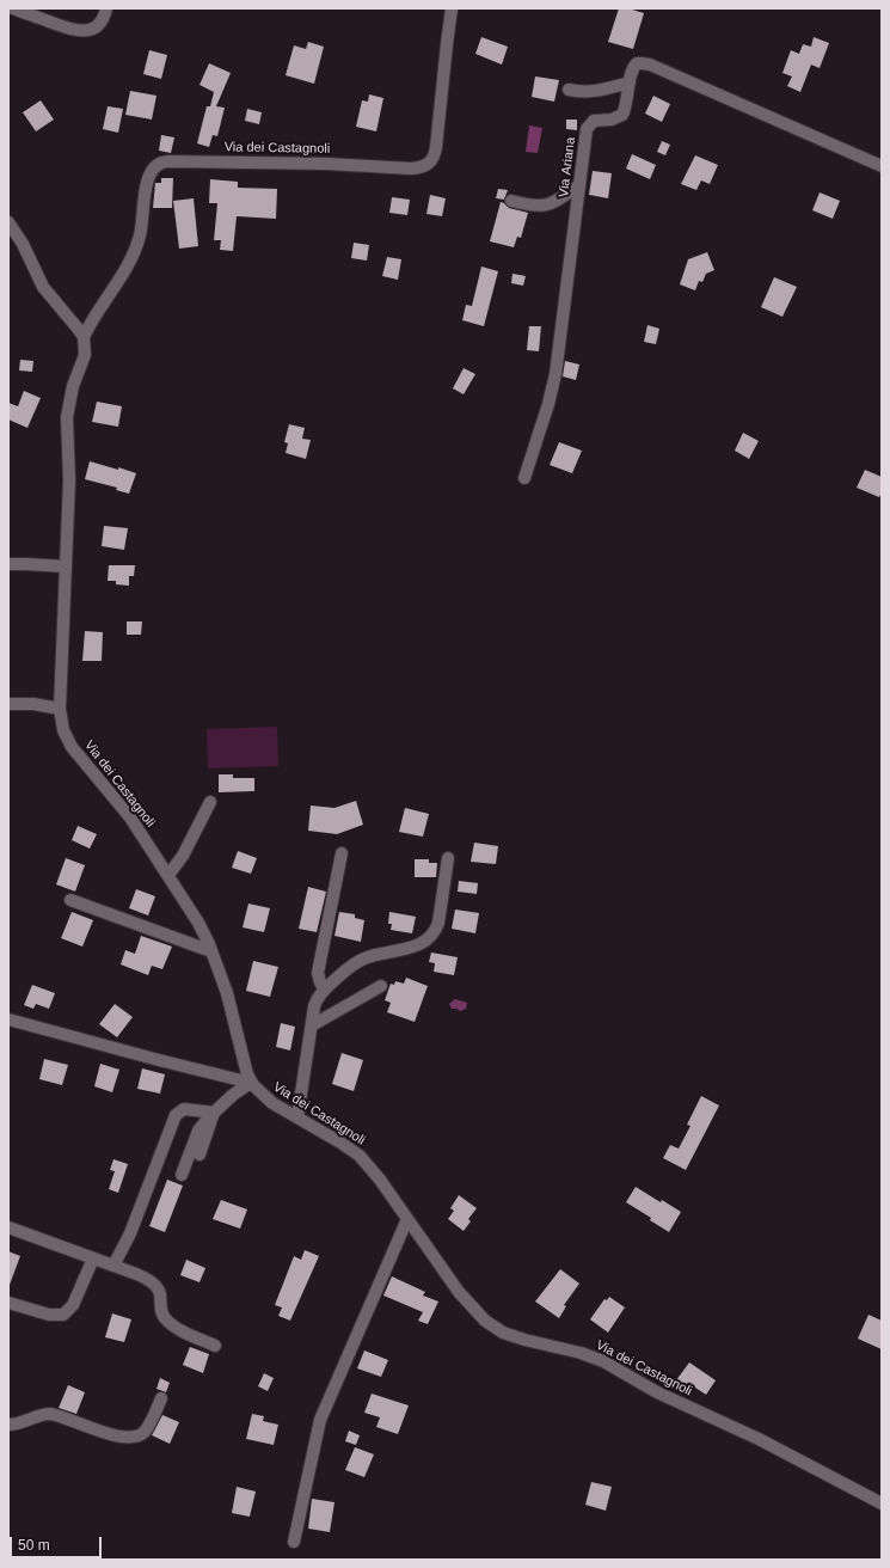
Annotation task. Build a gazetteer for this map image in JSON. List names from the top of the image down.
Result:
{
  "streets": {
    "street": ["Via dei Castagnoli", "Via Ariana"]
  },
  "scale_bar": "50 m"
}
